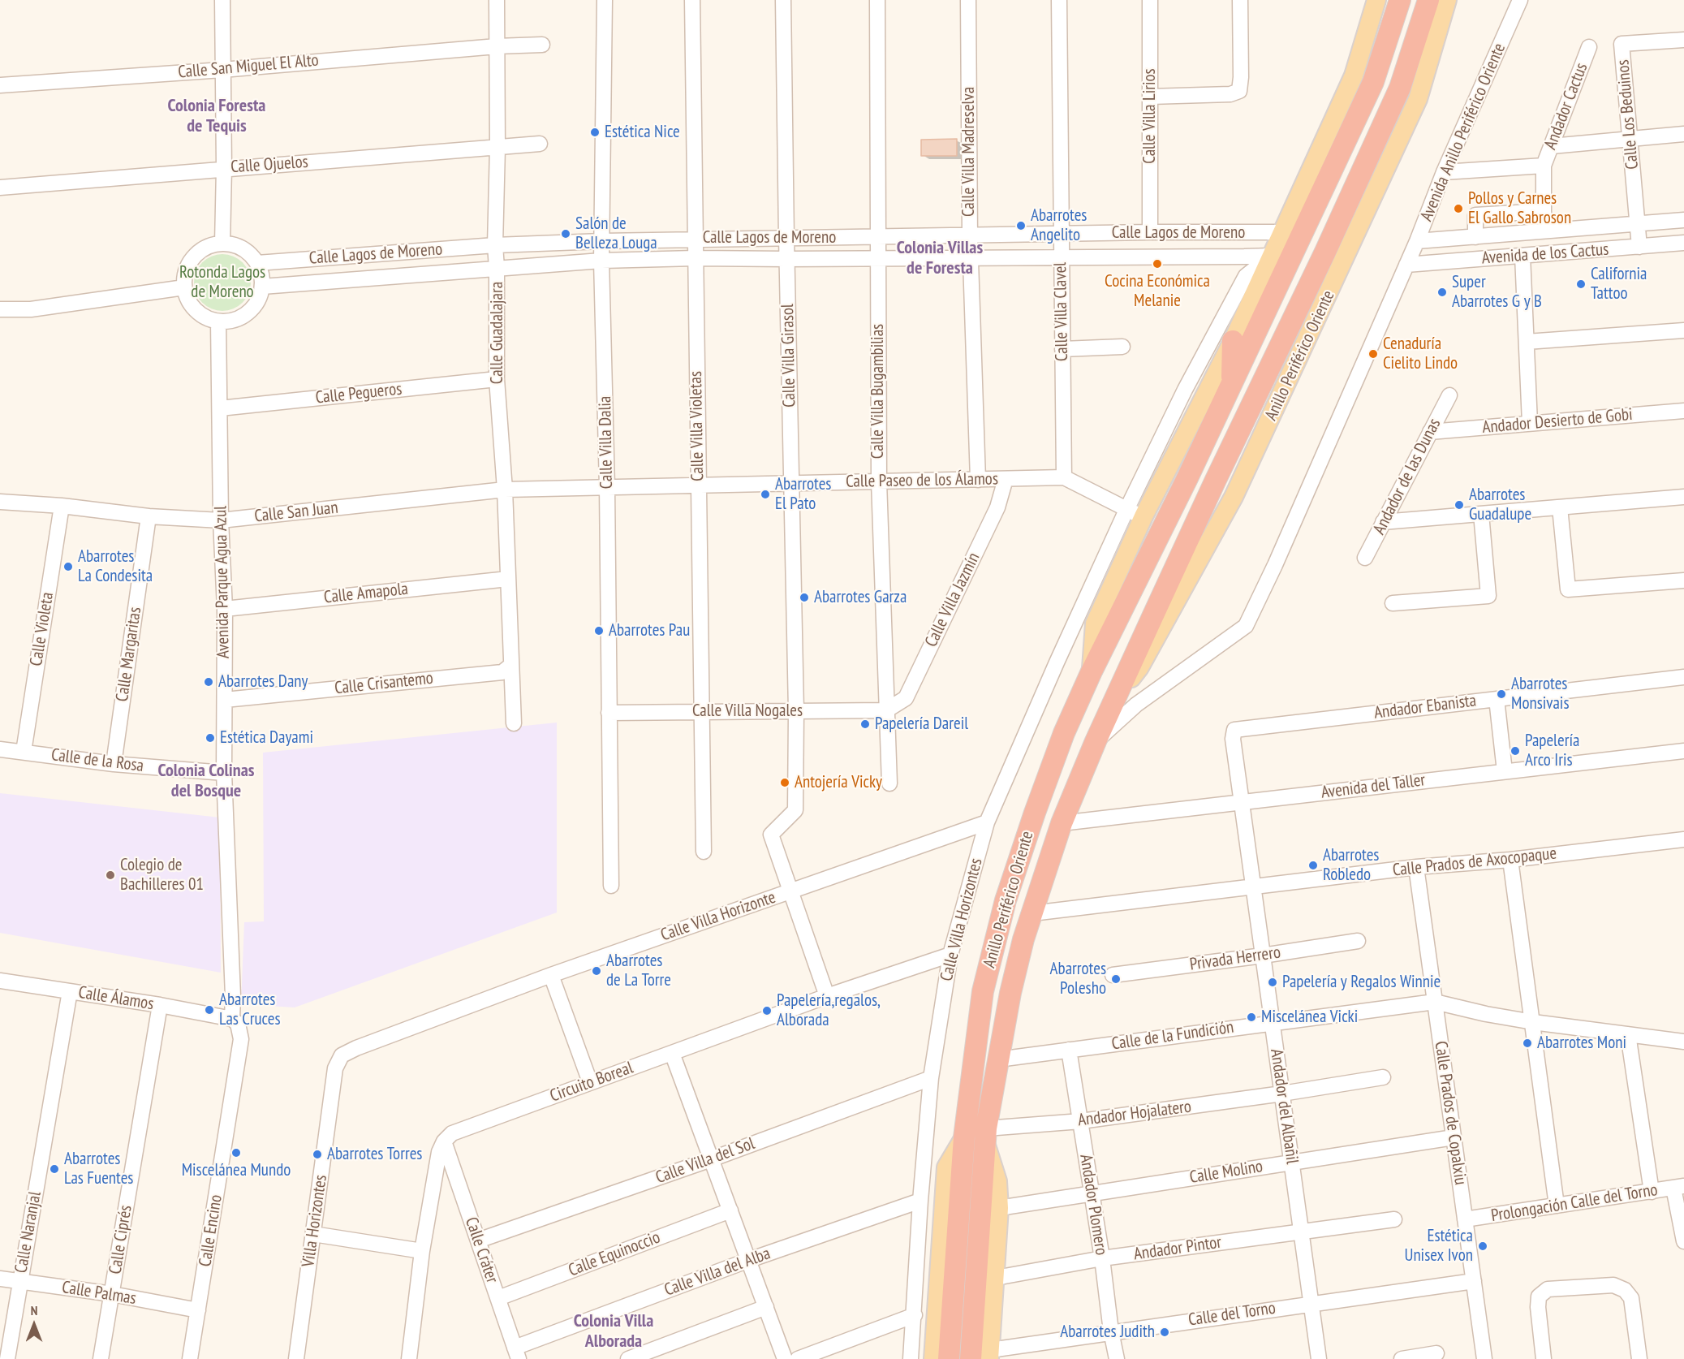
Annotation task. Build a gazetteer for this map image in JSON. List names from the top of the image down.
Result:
{
  "streets": {
    "highway": ["Anillo Periférico Oriente"],
    "street": [
      "Calle San Miguel El Alto",
      "Andador Cactus",
      "Calle Los Beduinos",
      "Calle Villa Lirios",
      "Avenida Anillo Periférico Oriente",
      "Calle Villa Madreselva",
      "Calle Ojuelos",
      "Calle Lagos de Moreno",
      "Avenida de los Cactus",
      "Calle Villa Clavel",
      "Calle Guadalajara",
      "Calle Villa Girasol",
      "Calle Villa Bugambilias",
      "Calle Pegueros",
      "Andador Desierto de Gobi",
      "Calle Villa Violetas",
      "Calle Villa Dalia",
      "Andador de las Dunas",
      "Calle Paseo de los Álamos",
      "Calle San Juan",
      "Avenida Parque Agua Azul",
      "Calle Amapola",
      "Calle Villa Jazmín",
      "Calle Violeta",
      "Calle Margaritas",
      "Calle Crisantemo",
      "Andador Ebanista",
      "Calle Villa Nogales",
      "Calle de la Rosa",
      "Avenida del Taller",
      "Calle Prados de Axocopaque",
      "Calle Villa Horizonte",
      "Calle Villa Horizontes",
      "Privada Herrero",
      "Calle Álamos",
      "Calle de la Fundición",
      "Circuito Boreal",
      "Andador del Albañil",
      "Calle Prados de Copalxiu",
      "Andador Hojalatero",
      "Calle Villa del Sol",
      "Calle Molino",
      "Prolongación Calle del Torno",
      "Andador Plomero",
      "Villa Horizontes",
      "Calle Encino",
      "Calle Naranjal",
      "Calle Ciprés",
      "Andador Pintor",
      "Calle Cráter",
      "Calle Equinoccio",
      "Calle Villa del Alba",
      "Calle Palmas",
      "Calle del Torno"
    ]
  },
  "crossings": [
    ["Calle San Miguel El Alto", "Calle Guadalajara"],
    ["Calle Los Beduinos", "Avenida de los Cactus"],
    ["Calle Villa Lirios", "Calle Lagos de Moreno"],
    ["Avenida Anillo Periférico Oriente", "Avenida de los Cactus"],
    ["Avenida Anillo Periférico Oriente", "Anillo Periférico Oriente"],
    ["Calle Villa Madreselva", "Calle Lagos de Moreno"],
    ["Calle Villa Madreselva", "Calle Paseo de los Álamos"],
    ["Calle Ojuelos", "Calle Guadalajara"],
    ["Calle Lagos de Moreno", "Calle Villa Clavel"],
    ["Calle Lagos de Moreno", "Calle Guadalajara"],
    ["Calle Lagos de Moreno", "Calle Villa Girasol"],
    ["Calle Lagos de Moreno", "Anillo Periférico Oriente"],
    ["Calle Lagos de Moreno", "Calle Villa Bugambilias"],
    ["Calle Lagos de Moreno", "Calle Villa Violetas"],
    ["Calle Lagos de Moreno", "Calle Villa Dalia"],
    ["Calle Lagos de Moreno", "Avenida Parque Agua Azul"],
    ["Calle Lagos de Moreno", "Calle Villa Horizontes"],
    ["Avenida de los Cactus", "Anillo Periférico Oriente"],
    ["Calle Villa Clavel", "Calle Paseo de los Álamos"],
    ["Calle Guadalajara", "Calle Pegueros"],
    ["Calle Guadalajara", "Calle Paseo de los Álamos"],
    ["Calle Guadalajara", "Calle San Juan"],
    ["Calle Guadalajara", "Calle Amapola"],
    ["Calle Guadalajara", "Calle Crisantemo"],
    ["Calle Villa Girasol", "Calle Paseo de los Álamos"],
    ["Calle Villa Girasol", "Calle Villa Nogales"],
    ["Calle Villa Girasol", "Calle Villa Horizonte"],
    ["Anillo Periférico Oriente", "Calle Paseo de los Álamos"],
    ["Anillo Periférico Oriente", "Avenida del Taller"],
    ["Anillo Periférico Oriente", "Calle Prados de Axocopaque"],
    ["Anillo Periférico Oriente", "Calle Villa Horizontes"],
    ["Anillo Periférico Oriente", "Calle de la Fundición"],
    ["Anillo Periférico Oriente", "Andador Hojalatero"],
    ["Anillo Periférico Oriente", "Calle Molino"],
    ["Anillo Periférico Oriente", "Andador Pintor"],
    ["Anillo Periférico Oriente", "Calle del Torno"],
    ["Calle Villa Bugambilias", "Calle Paseo de los Álamos"],
    ["Calle Villa Bugambilias", "Calle Villa Jazmín"],
    ["Calle Villa Bugambilias", "Calle Villa Nogales"],
    ["Calle Pegueros", "Avenida Parque Agua Azul"],
    ["Andador Desierto de Gobi", "Andador de las Dunas"],
    ["Calle Villa Violetas", "Calle Paseo de los Álamos"],
    ["Calle Villa Violetas", "Calle Villa Nogales"],
    ["Calle Villa Dalia", "Calle Paseo de los Álamos"],
    ["Calle Villa Dalia", "Calle Villa Nogales"],
    ["Calle Paseo de los Álamos", "Calle San Juan"],
    ["Calle Paseo de los Álamos", "Calle Villa Jazmín"],
    ["Calle Paseo de los Álamos", "Calle Villa Horizontes"],
    ["Calle San Juan", "Avenida Parque Agua Azul"],
    ["Calle San Juan", "Calle Violeta"],
    ["Calle San Juan", "Calle Margaritas"],
    ["Avenida Parque Agua Azul", "Calle Amapola"],
    ["Avenida Parque Agua Azul", "Calle Crisantemo"],
    ["Avenida Parque Agua Azul", "Calle de la Rosa"],
    ["Avenida Parque Agua Azul", "Calle Álamos"],
    ["Avenida Parque Agua Azul", "Calle Encino"],
    ["Calle Villa Jazmín", "Calle Villa Nogales"],
    ["Calle Violeta", "Calle de la Rosa"],
    ["Calle Margaritas", "Calle de la Rosa"],
    ["Andador Ebanista", "Andador del Albañil"],
    ["Avenida del Taller", "Andador del Albañil"],
    ["Calle Prados de Axocopaque", "Andador del Albañil"],
    ["Calle Prados de Axocopaque", "Calle Prados de Copalxiu"],
    ["Calle Villa Horizonte", "Calle Villa Horizontes"],
    ["Calle Villa Horizonte", "Villa Horizontes"],
    ["Calle Villa Horizontes", "Circuito Boreal"],
    ["Calle Villa Horizontes", "Calle Villa del Sol"],
    ["Calle Villa Horizontes", "Calle Villa del Alba"],
    ["Privada Herrero", "Andador del Albañil"],
    ["Calle Álamos", "Calle Encino"],
    ["Calle Álamos", "Calle Naranjal"],
    ["Calle Álamos", "Calle Ciprés"],
    ["Calle de la Fundición", "Andador del Albañil"],
    ["Calle de la Fundición", "Calle Prados de Copalxiu"],
    ["Calle de la Fundición", "Andador Plomero"],
    ["Circuito Boreal", "Calle Cráter"],
    ["Andador del Albañil", "Andador Hojalatero"],
    ["Andador del Albañil", "Calle Molino"],
    ["Andador del Albañil", "Andador Pintor"],
    ["Andador del Albañil", "Calle del Torno"],
    ["Calle Prados de Copalxiu", "Calle Molino"],
    ["Calle Prados de Copalxiu", "Prolongación Calle del Torno"],
    ["Calle Prados de Copalxiu", "Calle del Torno"],
    ["Andador Hojalatero", "Andador Plomero"],
    ["Calle Villa del Sol", "Calle Cráter"],
    ["Calle Molino", "Andador Plomero"],
    ["Andador Plomero", "Andador Pintor"],
    ["Andador Plomero", "Calle del Torno"],
    ["Calle Encino", "Calle Palmas"],
    ["Calle Naranjal", "Calle Palmas"],
    ["Calle Ciprés", "Calle Palmas"],
    ["Calle Cráter", "Calle Equinoccio"],
    ["Calle Cráter", "Calle Villa del Alba"]
  ],
  "districts": [
    "Colonia Foresta de Tequis",
    "Colonia Villas de Foresta",
    "Colonia Colinas del Bosque",
    "Colonia Villa Alborada"
  ],
  "parks": ["Rotonda Lagos de Moreno"],
  "places": [
    "Estética Nice",
    "Pollos y Carnes El Gallo Sabroson",
    "Abarrotes Angelito",
    "Salón de Belleza Louga",
    "Cocina Económica Melanie",
    "California Tattoo",
    "Super Abarrotes G y B",
    "Cenaduría Cielito Lindo",
    "Abarrotes El Pato",
    "Abarrotes Guadalupe",
    "Abarrotes La Condesita",
    "Abarrotes Garza",
    "Abarrotes Pau",
    "Abarrotes Dany",
    "Abarrotes Monsivais",
    "Papelería Dareil",
    "Estética Dayami",
    "Papelería Arco Iris",
    "Antojería Vicky",
    "Abarrotes Robledo",
    "Colegio de Bachilleres 01",
    "Abarrotes de La Torre",
    "Abarrotes Polesho",
    "Papelería y Regalos Winnie",
    "Abarrotes Las Cruces",
    "Papelería,regalos, Alborada",
    "Miscelánea Vicki",
    "Abarrotes Moni",
    "Miscelánea Mundo",
    "Abarrotes Torres",
    "Abarrotes Las Fuentes",
    "Estética Unisex Ivon",
    "Abarrotes Judith"
  ],
  "north": "top"
}
